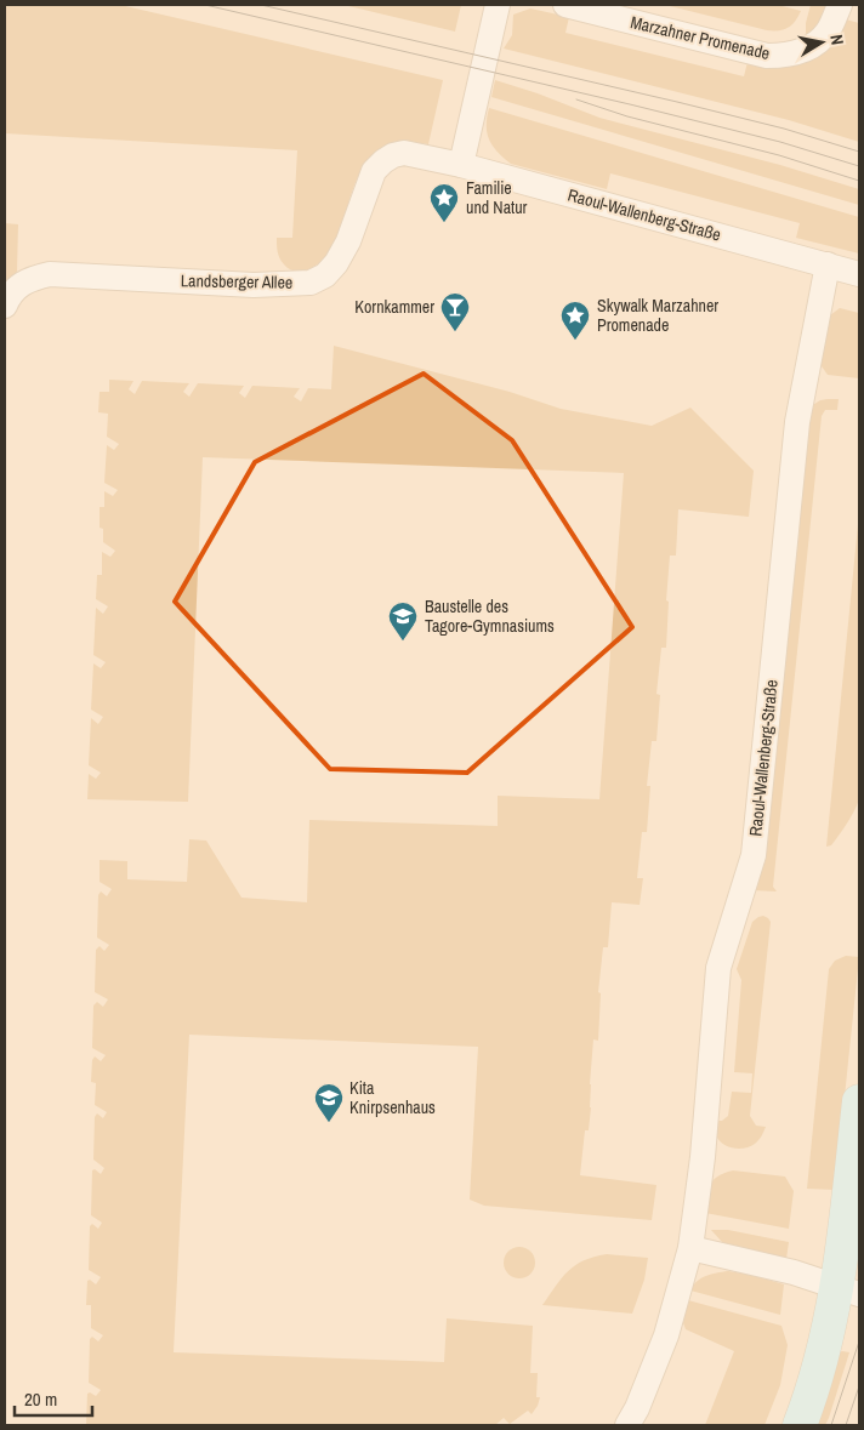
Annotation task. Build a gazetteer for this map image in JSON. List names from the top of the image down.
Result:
{
  "streets": {
    "street": ["Marzahner Promenade", "Raoul-Wallenberg-Straße", "Landsberger Allee"]
  },
  "crossings": [
    ["Raoul-Wallenberg-Straße", "Landsberger Allee"]
  ],
  "places": {
    "place": ["Familie und Natur", "Skywalk Marzahner Promenade"],
    "bar": ["Kornkammer"],
    "school or university": ["Baustelle des Tagore-Gymnasiums", "Kita Knirpsenhaus"]
  },
  "scale_bar": "20 m",
  "north": "right"
}
